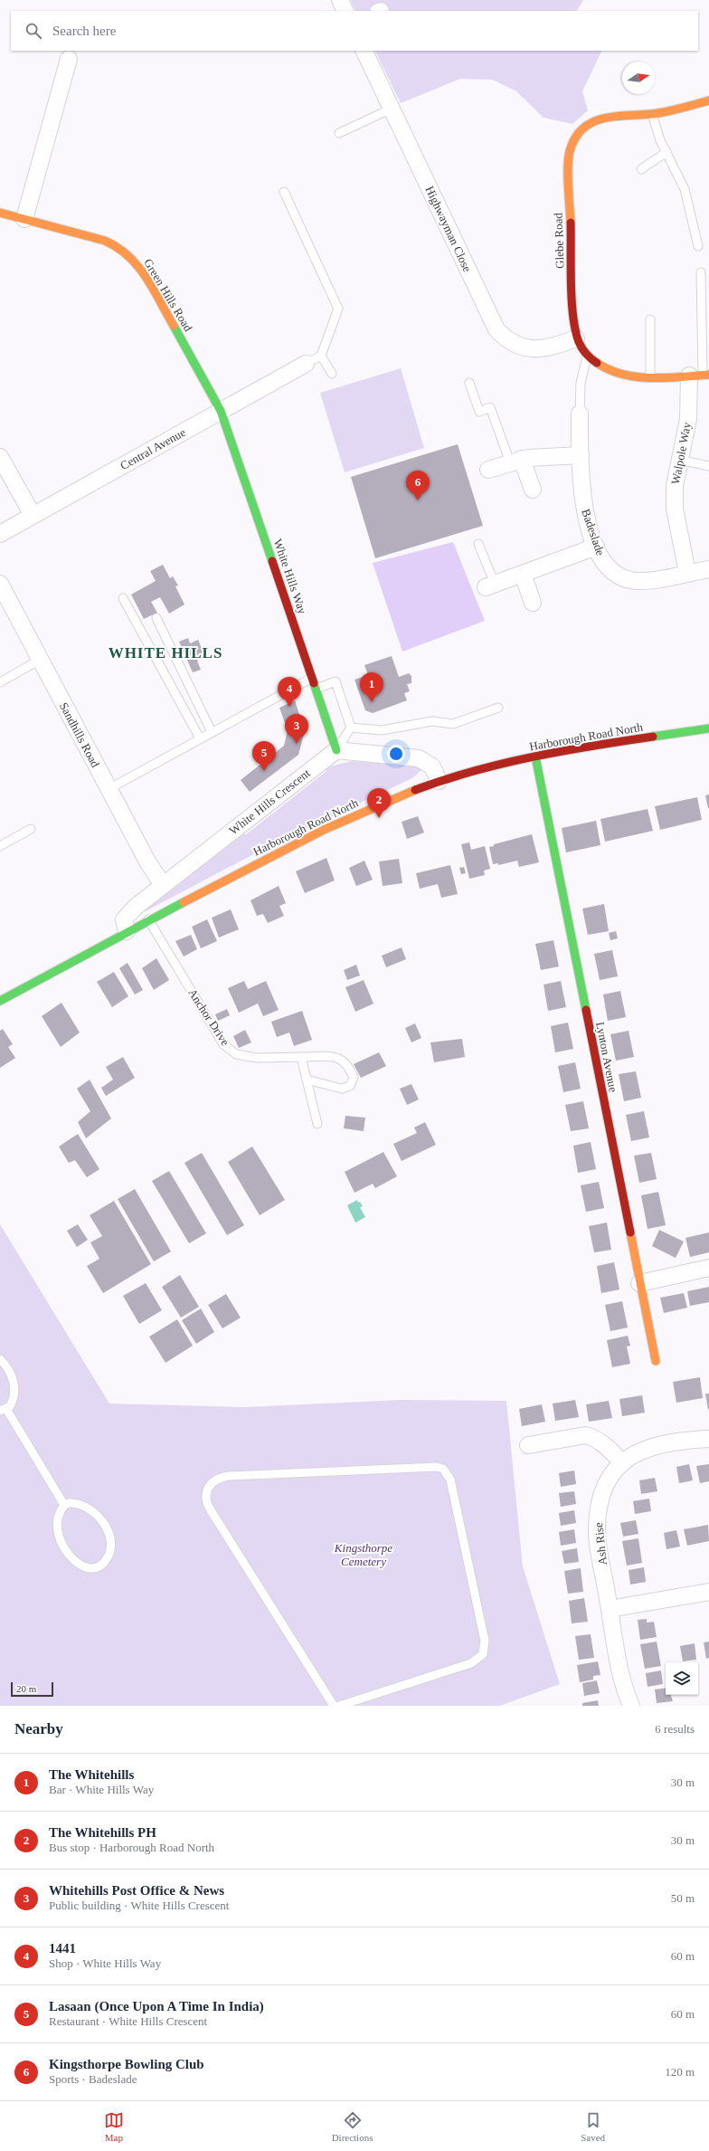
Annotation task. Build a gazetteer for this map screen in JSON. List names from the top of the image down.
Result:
{
  "streets": {
    "main road": [
      "Glebe Road",
      "Green Hills Road",
      "White Hills Way",
      "Harborough Road North",
      "Lynton Avenue"
    ],
    "street": [
      "Highwayman Close",
      "Central Avenue",
      "Walpole Way",
      "Badeslade",
      "Sandhills Road",
      "White Hills Crescent",
      "Ash Rise"
    ],
    "lane": ["Anchor Drive"]
  },
  "crossings": [
    ["Highwayman Close", "Glebe Road"],
    ["Glebe Road", "Walpole Way"],
    ["Green Hills Road", "Central Avenue"],
    ["Green Hills Road", "White Hills Way"],
    ["Central Avenue", "White Hills Way"],
    ["Walpole Way", "Badeslade"],
    ["White Hills Way", "White Hills Crescent"],
    ["Sandhills Road", "White Hills Crescent"],
    ["Harborough Road North", "White Hills Crescent"],
    ["Harborough Road North", "Anchor Drive"],
    ["Harborough Road North", "Lynton Avenue"]
  ],
  "districts": ["WHITE HILLS"],
  "parks": ["Kingsthorpe Cemetery"],
  "scale_bar": "20 m",
  "north": "right",
  "page": {
    "search": "Search here",
    "pins": [
      "6",
      "1",
      "4",
      "3",
      "5",
      "2"
    ],
    "scale": "20 m",
    "heading": ["Nearby", "6 results"],
    "list": [
      {
        "mark": "1",
        "name": "The Whitehills",
        "note": "Bar · White Hills Way",
        "value": "30 m"
      },
      {
        "mark": "2",
        "name": "The Whitehills PH",
        "note": "Bus stop · Harborough Road North",
        "value": "30 m"
      },
      {
        "mark": "3",
        "name": "Whitehills Post Office & News",
        "note": "Public building · White Hills Crescent",
        "value": "50 m"
      },
      {
        "mark": "4",
        "name": "1441",
        "note": "Shop · White Hills Way",
        "value": "60 m"
      },
      {
        "mark": "5",
        "name": "Lasaan (Once Upon A Time In India)",
        "note": "Restaurant · White Hills Crescent",
        "value": "60 m"
      },
      {
        "mark": "6",
        "name": "Kingsthorpe Bowling Club",
        "note": "Sports · Badeslade",
        "value": "120 m"
      }
    ],
    "nav": ["Map", "Directions", "Saved"]
  }
}
